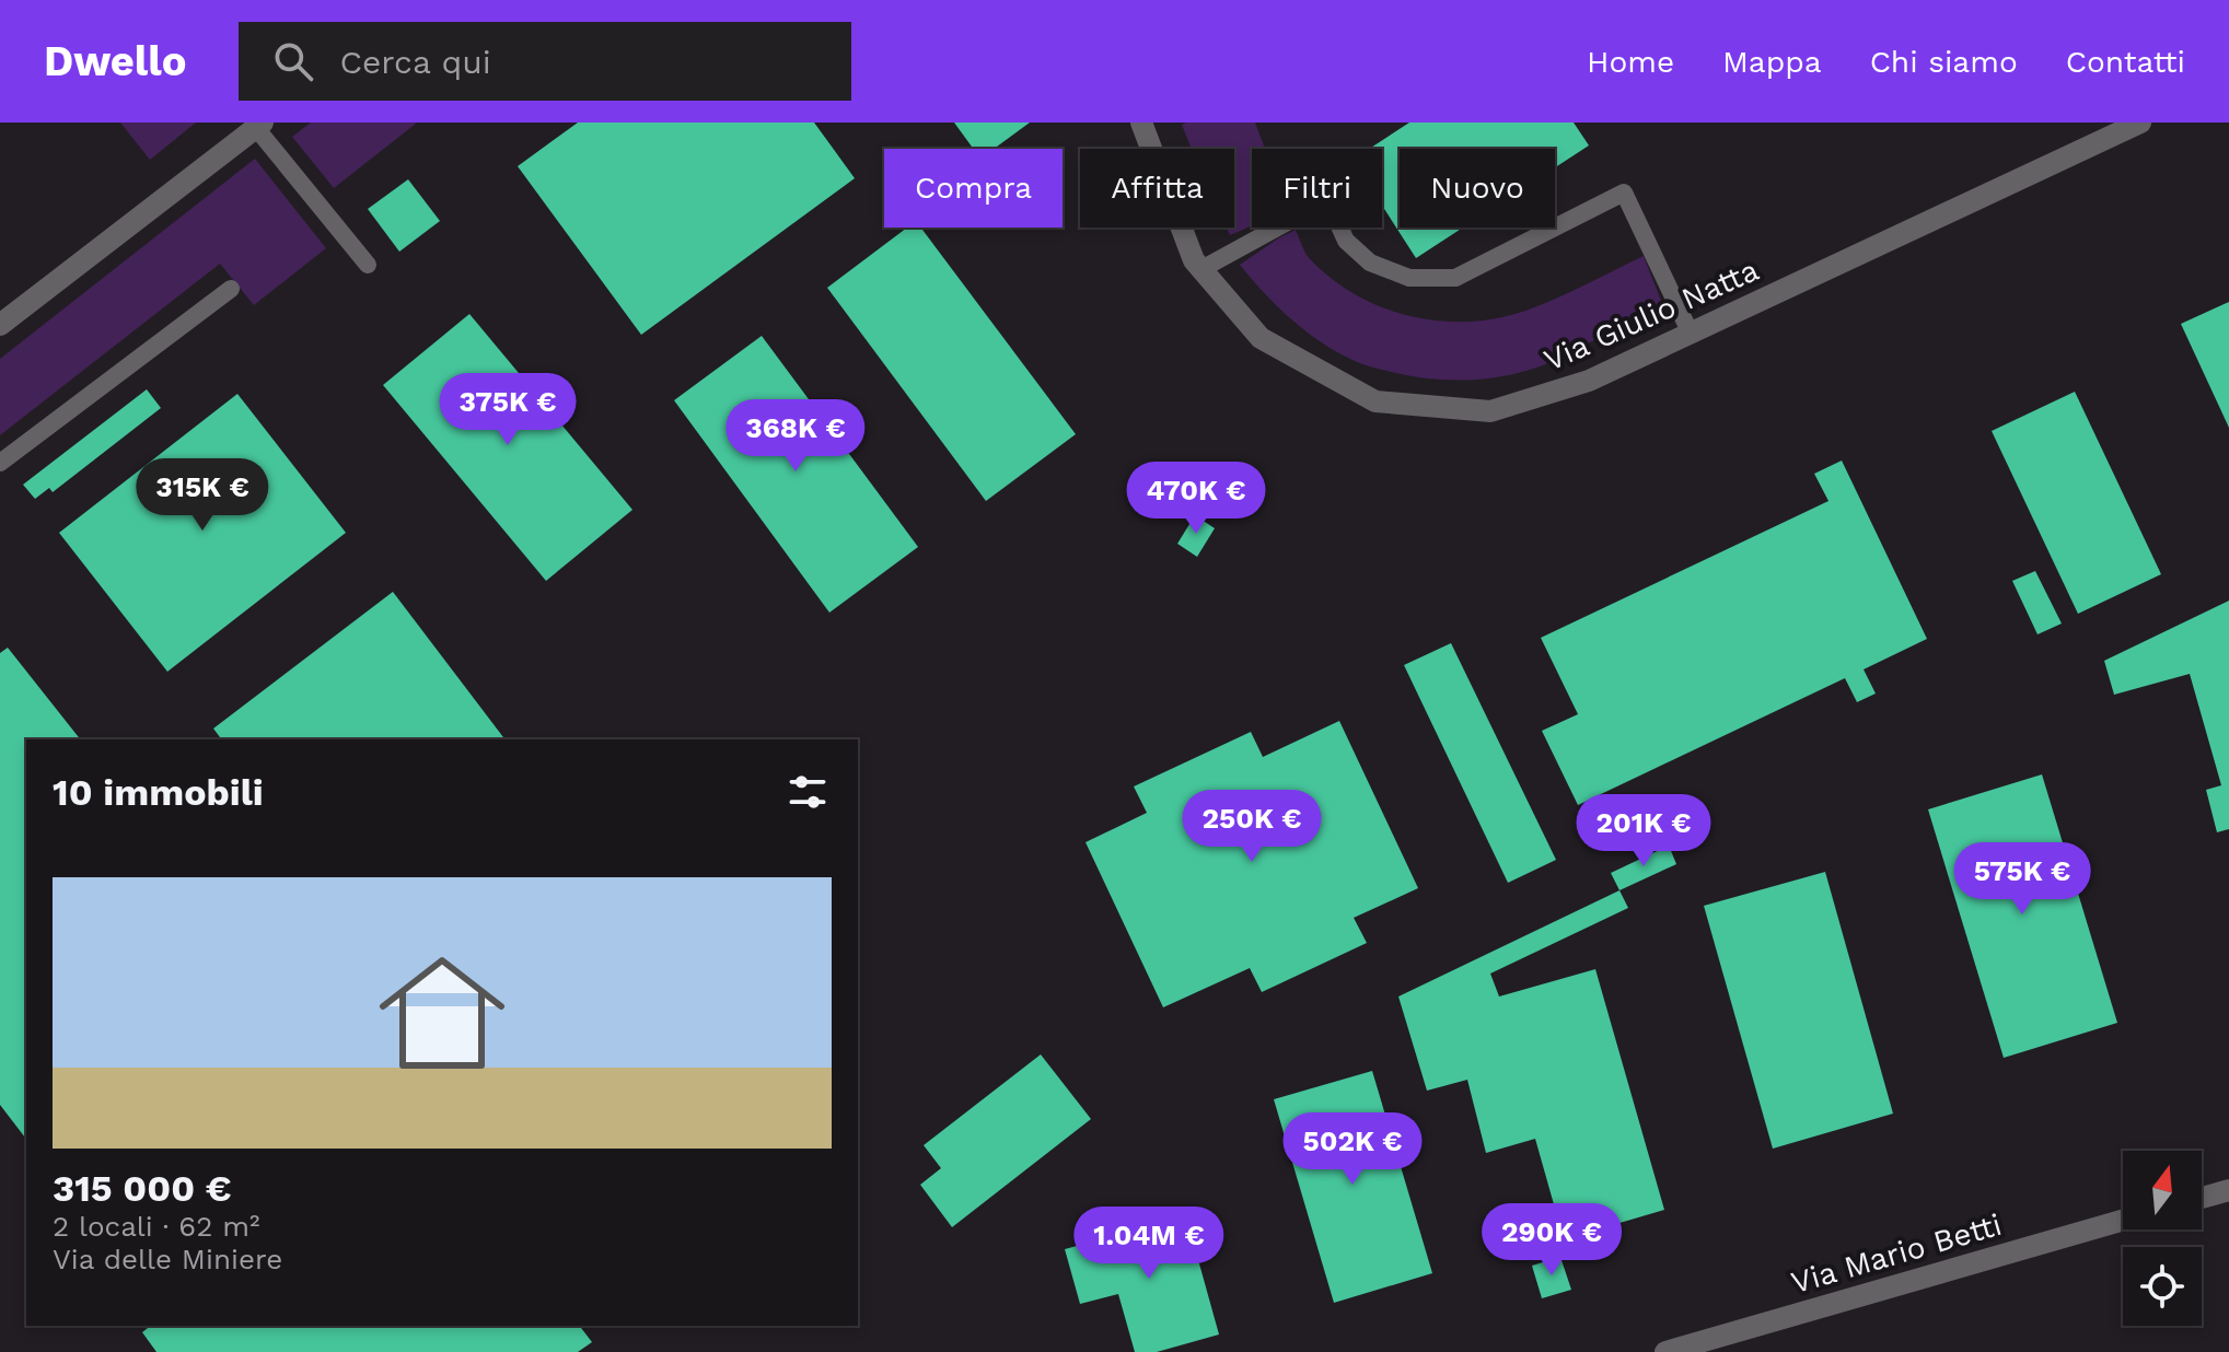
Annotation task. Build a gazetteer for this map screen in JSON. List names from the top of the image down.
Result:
{
  "streets": {
    "street": ["Via Giulio Natta", "Via Mario Betti"]
  },
  "north": "top",
  "page": {
    "header": "Dwello",
    "search": "Cerca qui",
    "nav": [
      "Home",
      "Mappa",
      "Chi siamo",
      "Contatti"
    ],
    "chip": [
      "Compra",
      "Affitta",
      "Filtri",
      "Nuovo"
    ],
    "price": [
      "375K €",
      "368K €",
      "315K €",
      "470K €",
      "250K €",
      "201K €",
      "575K €",
      "502K €",
      "290K €",
      "1.04M €"
    ],
    "heading": "10 immobili",
    "list": [
      {
        "name": "315 000 €",
        "note": "2 locali · 62 m² · Via delle Miniere"
      }
    ]
  }
}
